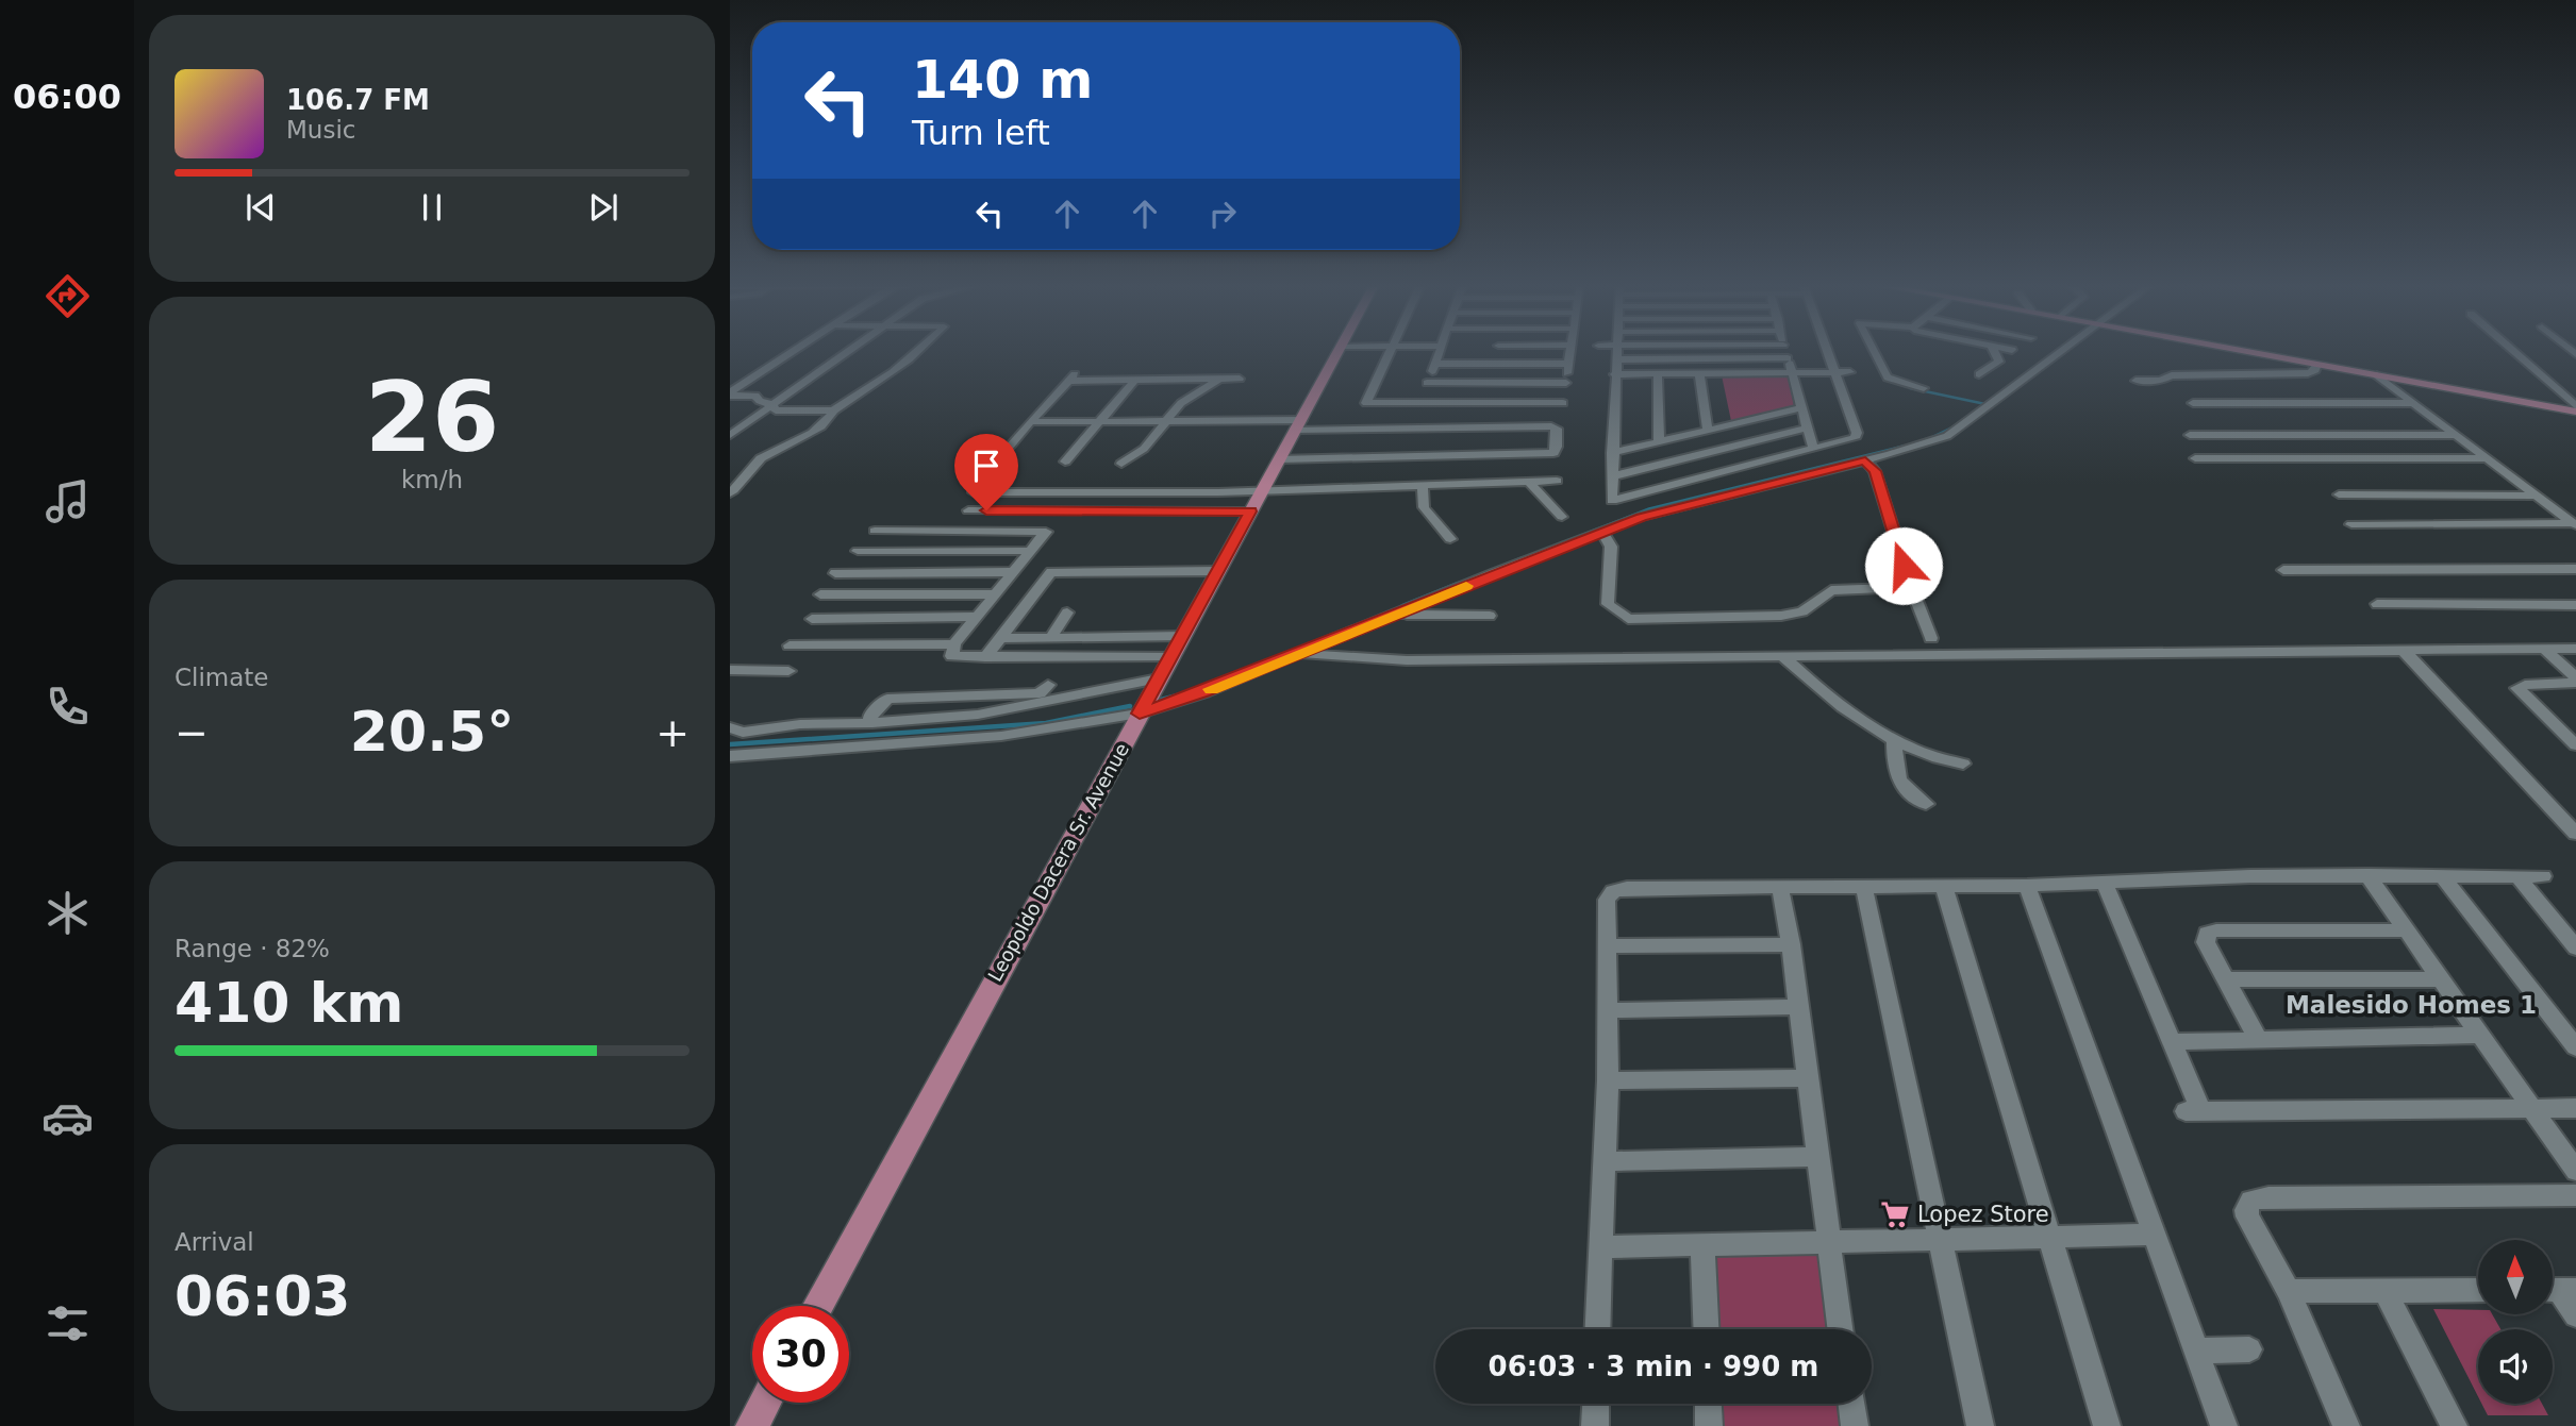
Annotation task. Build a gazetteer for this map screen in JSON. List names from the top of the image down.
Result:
{
  "streets": {
    "main road": ["Leopoldo Dacera Sr. Avenue"]
  },
  "districts": ["Malesido Homes 1"],
  "places": {
    "supermarket": ["Lopez Store"]
  },
  "north": "top",
  "page": {
    "tabs": "06:00",
    "turn": ["140 m", "Turn left"],
    "song": ["106.7 FM", "Music"],
    "tile": [
      ["26", "km/h"],
      "Climate",
      ["Range · 82%", "410 km"],
      ["Arrival", "06:03"]
    ],
    "heat": ["−", "20.5°", "+"],
    "limit": "30",
    "trip": "06:03 · 3 min · 990 m"
  }
}
